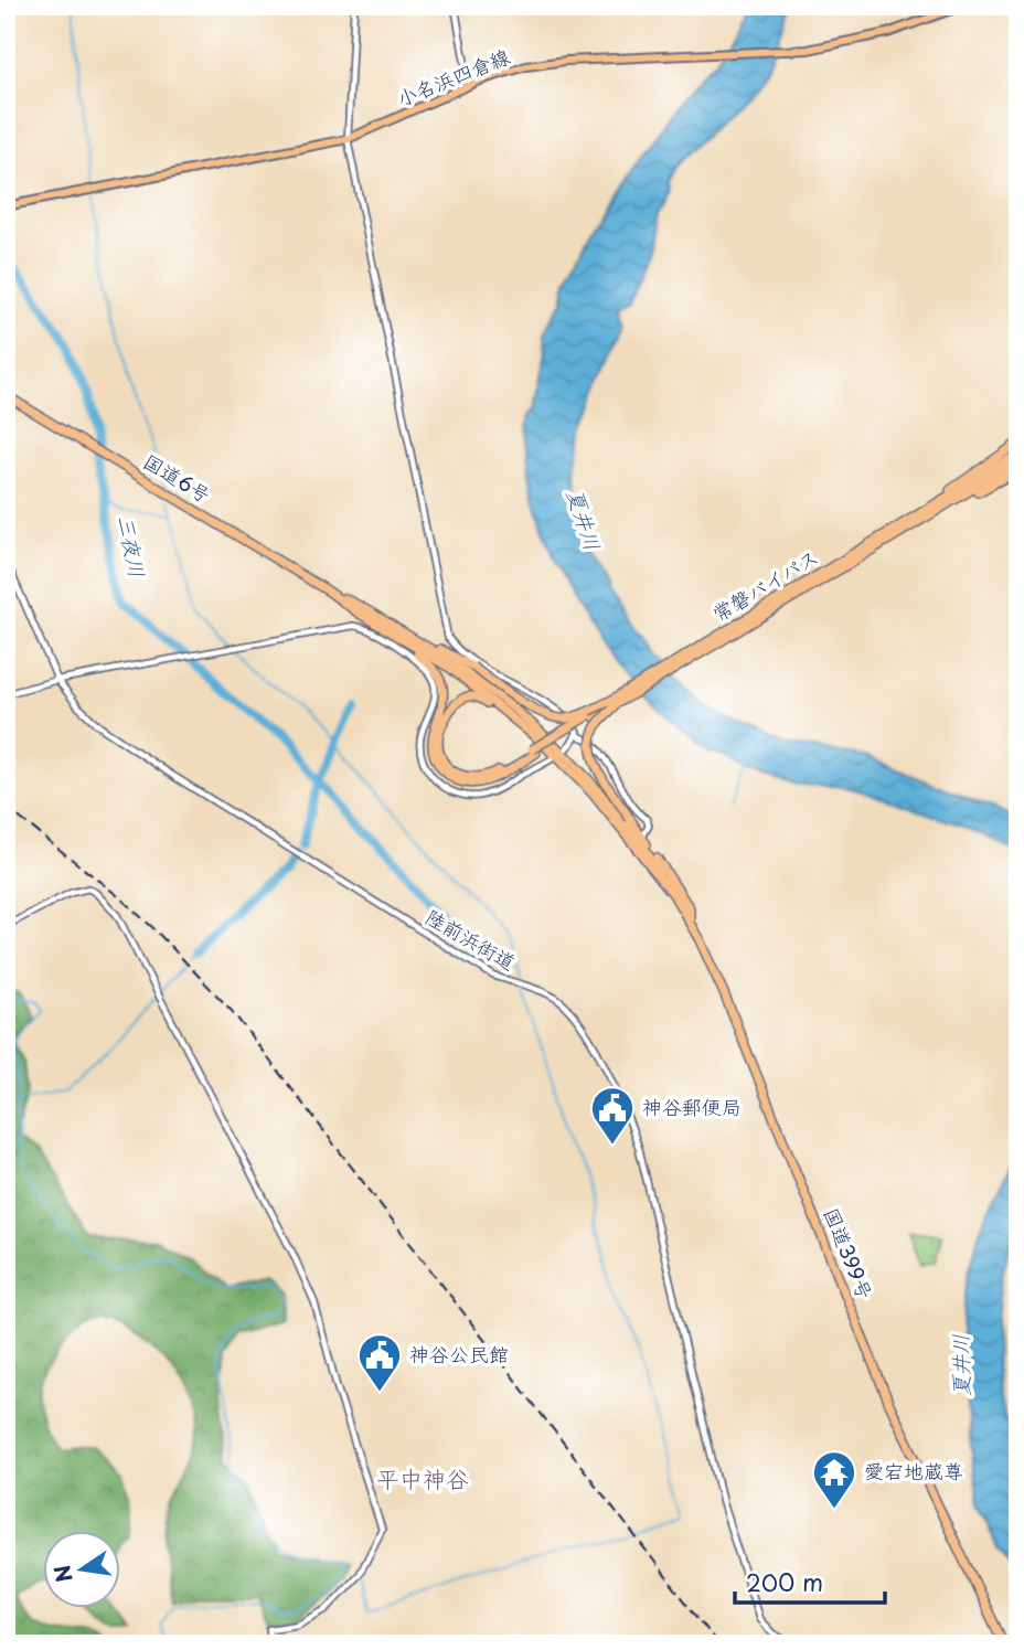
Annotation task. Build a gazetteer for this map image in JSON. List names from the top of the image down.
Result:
{
  "streets": {
    "highway": ["国道6号", "常磐バイパス", "国道399号"],
    "main road": ["小名浜四倉線"],
    "street": ["陸前浜街道"]
  },
  "crossings": [
    ["国道6号", "国道399号"]
  ],
  "districts": ["平中神谷"],
  "water": ["夏井川", "三夜川"],
  "places": {
    "public building": ["神谷郵便局", "神谷公民館"],
    "temple": ["愛宕地蔵尊"]
  },
  "scale_bar": "200 m",
  "north": "left"
}
